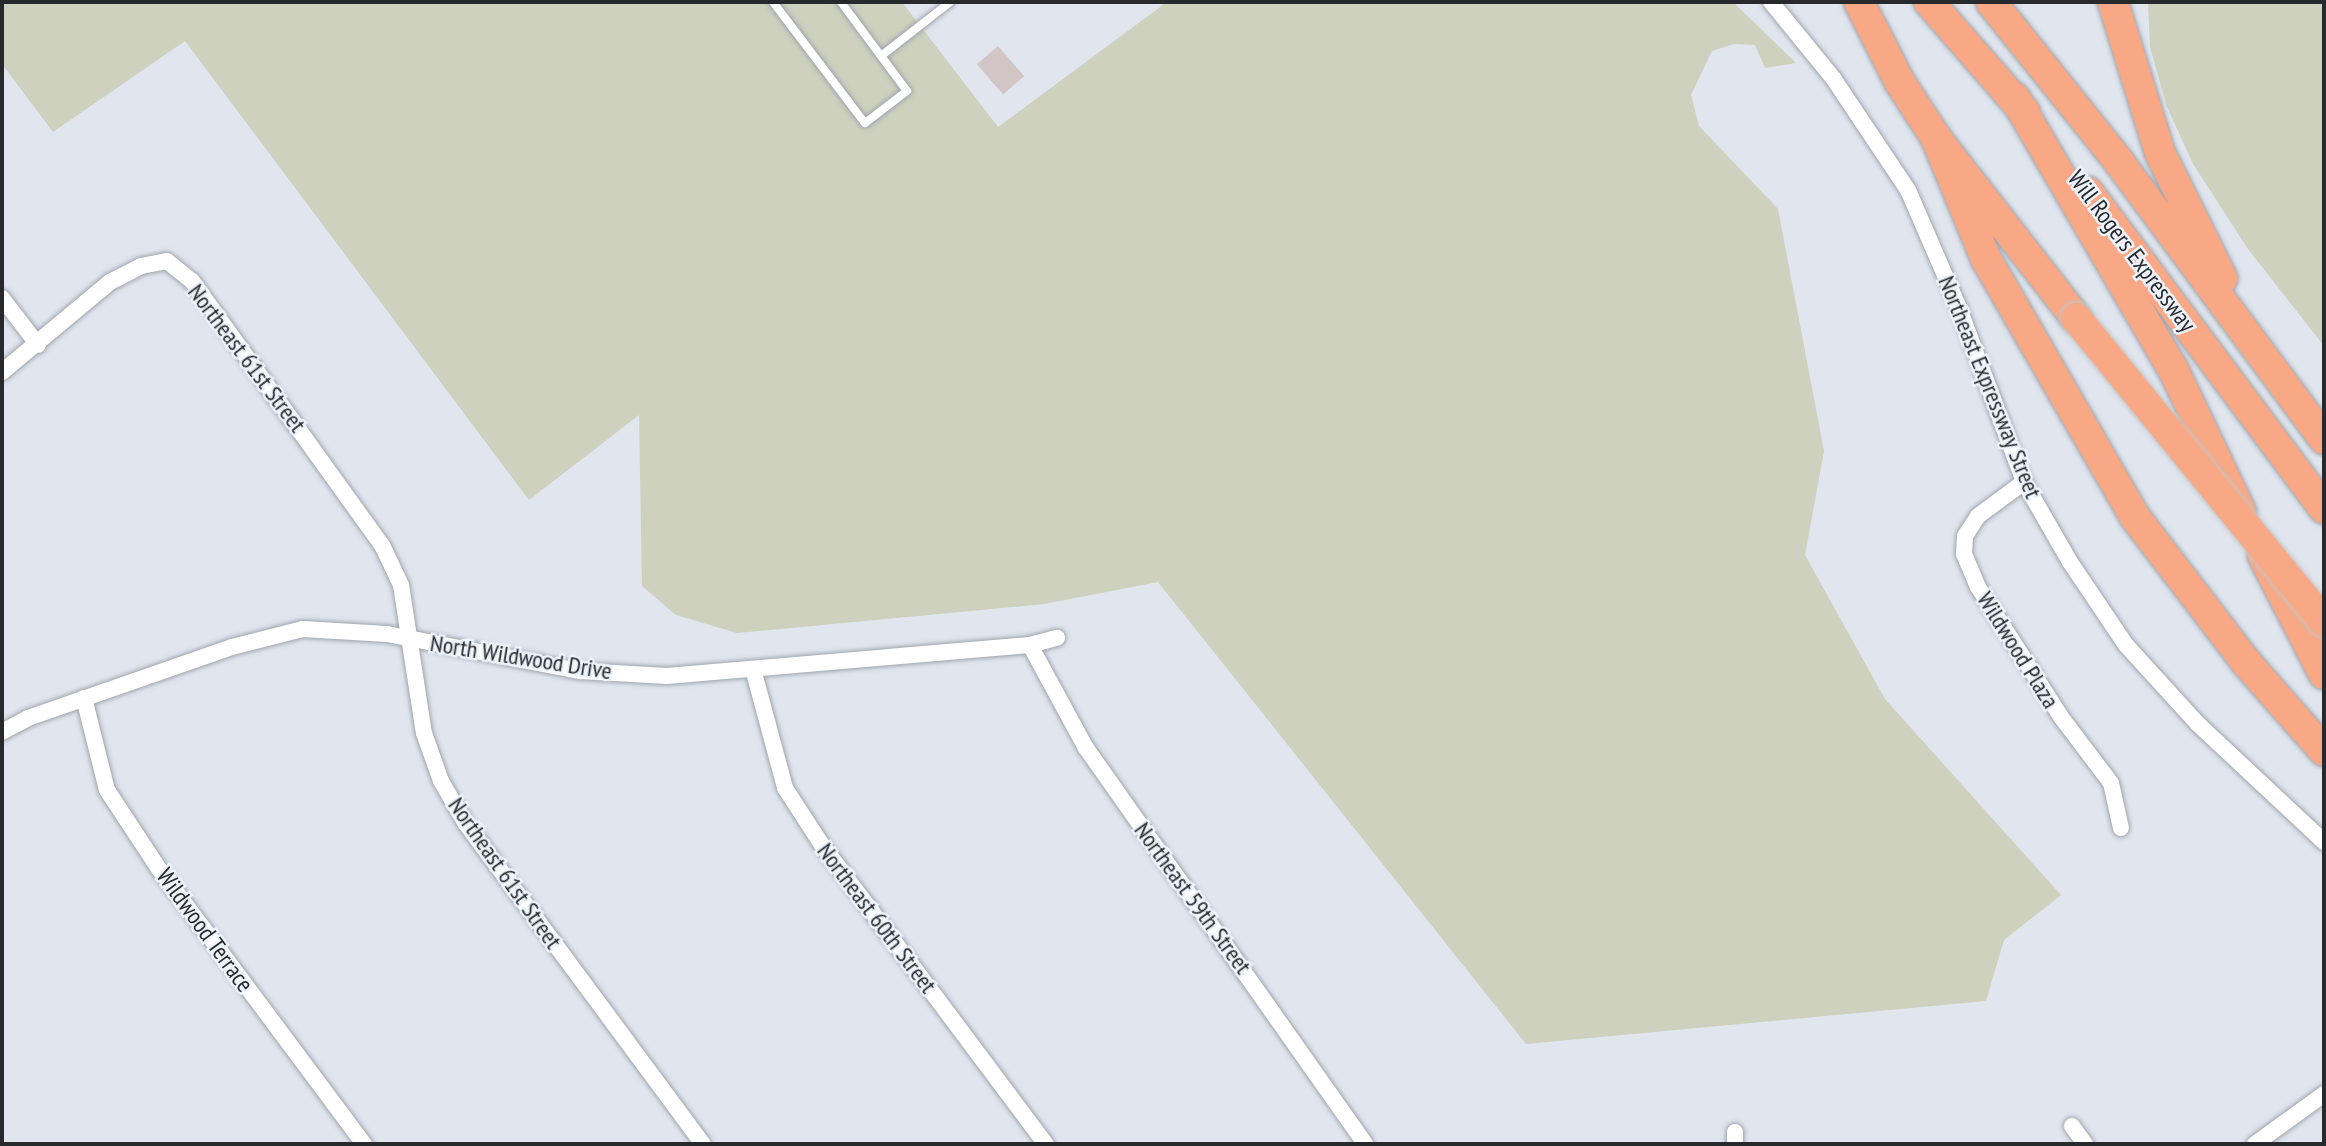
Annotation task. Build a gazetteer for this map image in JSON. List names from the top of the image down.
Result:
{
  "streets": {
    "highway": ["Will Rogers Expressway"],
    "street": [
      "Northeast 61st Street",
      "Northeast Expressway Street",
      "Wildwood Plaza",
      "North Wildwood Drive",
      "Northeast 59th Street",
      "Northeast 60th Street",
      "Wildwood Terrace"
    ]
  },
  "crossings": [
    ["Northeast 61st Street", "North Wildwood Drive"],
    ["Northeast Expressway Street", "Wildwood Plaza"],
    ["North Wildwood Drive", "Northeast 59th Street"],
    ["North Wildwood Drive", "Northeast 60th Street"],
    ["North Wildwood Drive", "Wildwood Terrace"]
  ]
}
